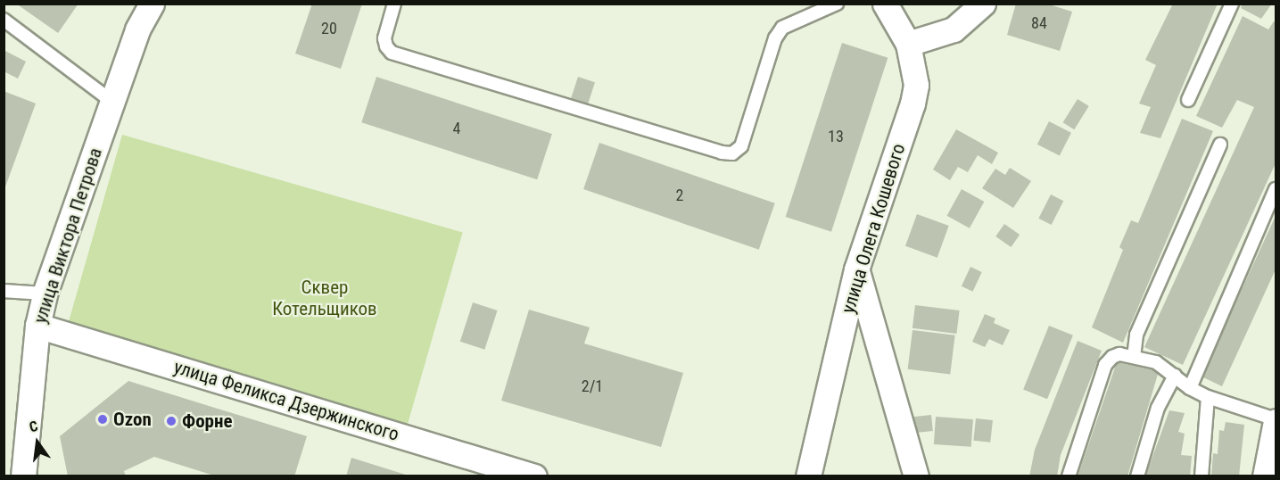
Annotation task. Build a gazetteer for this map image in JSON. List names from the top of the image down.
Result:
{
  "streets": {
    "street": ["улица Олега Кошевого", "улица Виктора Петрова", "улица Феликса Дзержинского"]
  },
  "crossings": [
    ["улица Виктора Петрова", "улица Феликса Дзержинского"]
  ],
  "parks": ["Сквер Котельщиков"],
  "places": ["Ozon", "Форне"],
  "house_numbers": [
    "84",
    "20",
    "4",
    "13",
    "2",
    "2/1"
  ],
  "north": "top"
}
